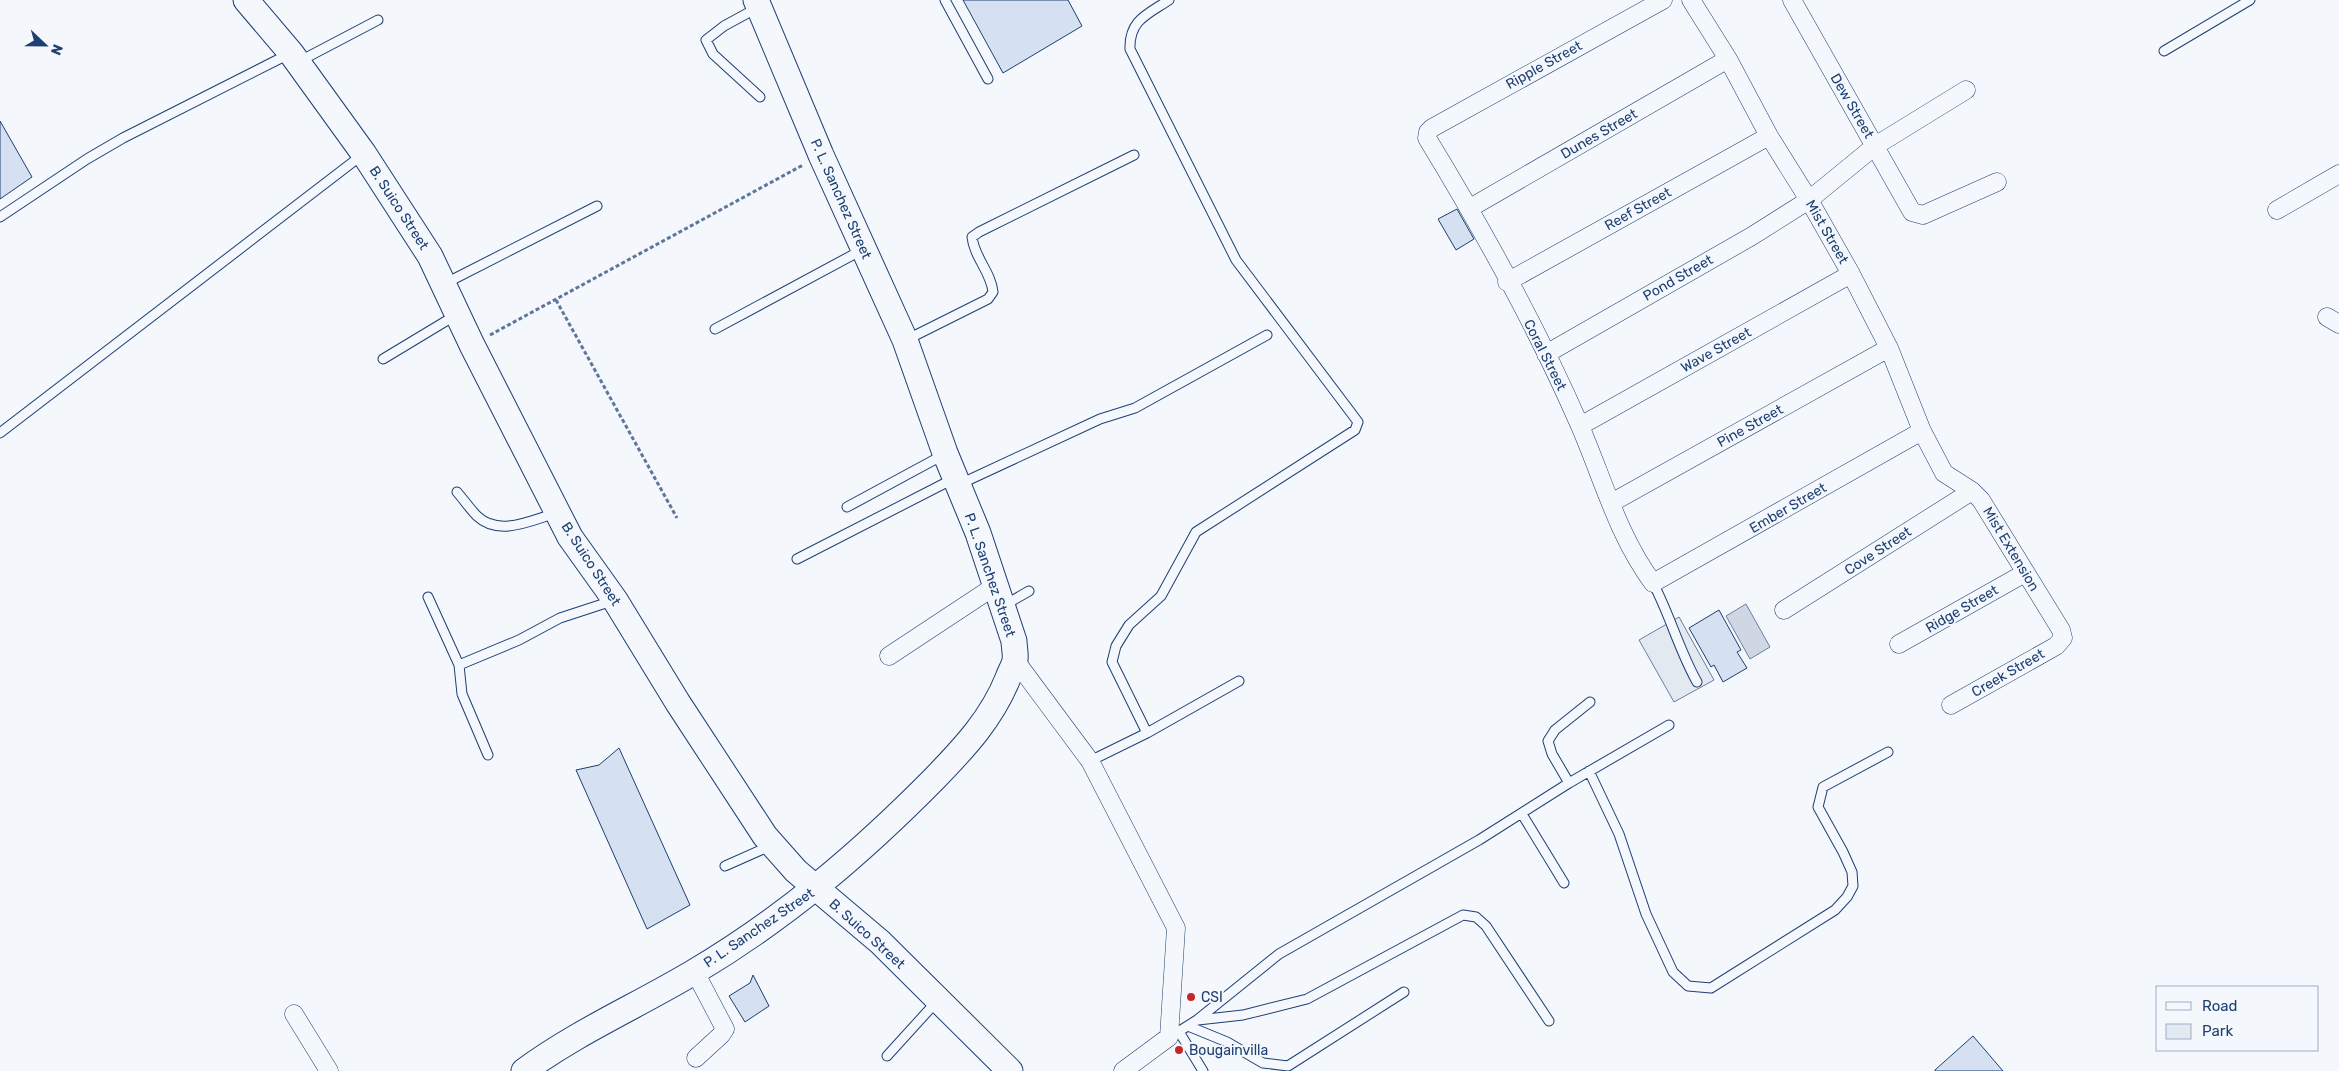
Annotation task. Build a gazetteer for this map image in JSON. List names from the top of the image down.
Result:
{
  "streets": {
    "street": [
      "Ripple Street",
      "Dew Street",
      "Dunes Street",
      "P. L. Sanchez Street",
      "B. Suico Street",
      "Reef Street",
      "Mist Street",
      "Pond Street",
      "Wave Street",
      "Coral Street",
      "Pine Street",
      "Ember Street",
      "Mist Extension",
      "Cove Street",
      "Ridge Street",
      "Creek Street"
    ]
  },
  "crossings": [
    ["Ripple Street", "Coral Street"],
    ["Dew Street", "Pond Street"],
    ["Dunes Street", "Mist Street"],
    ["Dunes Street", "Coral Street"],
    ["P. L. Sanchez Street", "B. Suico Street"],
    ["Reef Street", "Mist Street"],
    ["Reef Street", "Coral Street"],
    ["Mist Street", "Pond Street"],
    ["Mist Street", "Wave Street"],
    ["Mist Street", "Pine Street"],
    ["Mist Street", "Ember Street"],
    ["Mist Street", "Mist Extension"],
    ["Pond Street", "Coral Street"],
    ["Wave Street", "Coral Street"],
    ["Coral Street", "Pine Street"],
    ["Coral Street", "Ember Street"],
    ["Mist Extension", "Cove Street"],
    ["Mist Extension", "Ridge Street"],
    ["Mist Extension", "Creek Street"]
  ],
  "places": ["CSI", "Bougainvilla"],
  "legend": ["Road", "Park"],
  "north": "right"
}
